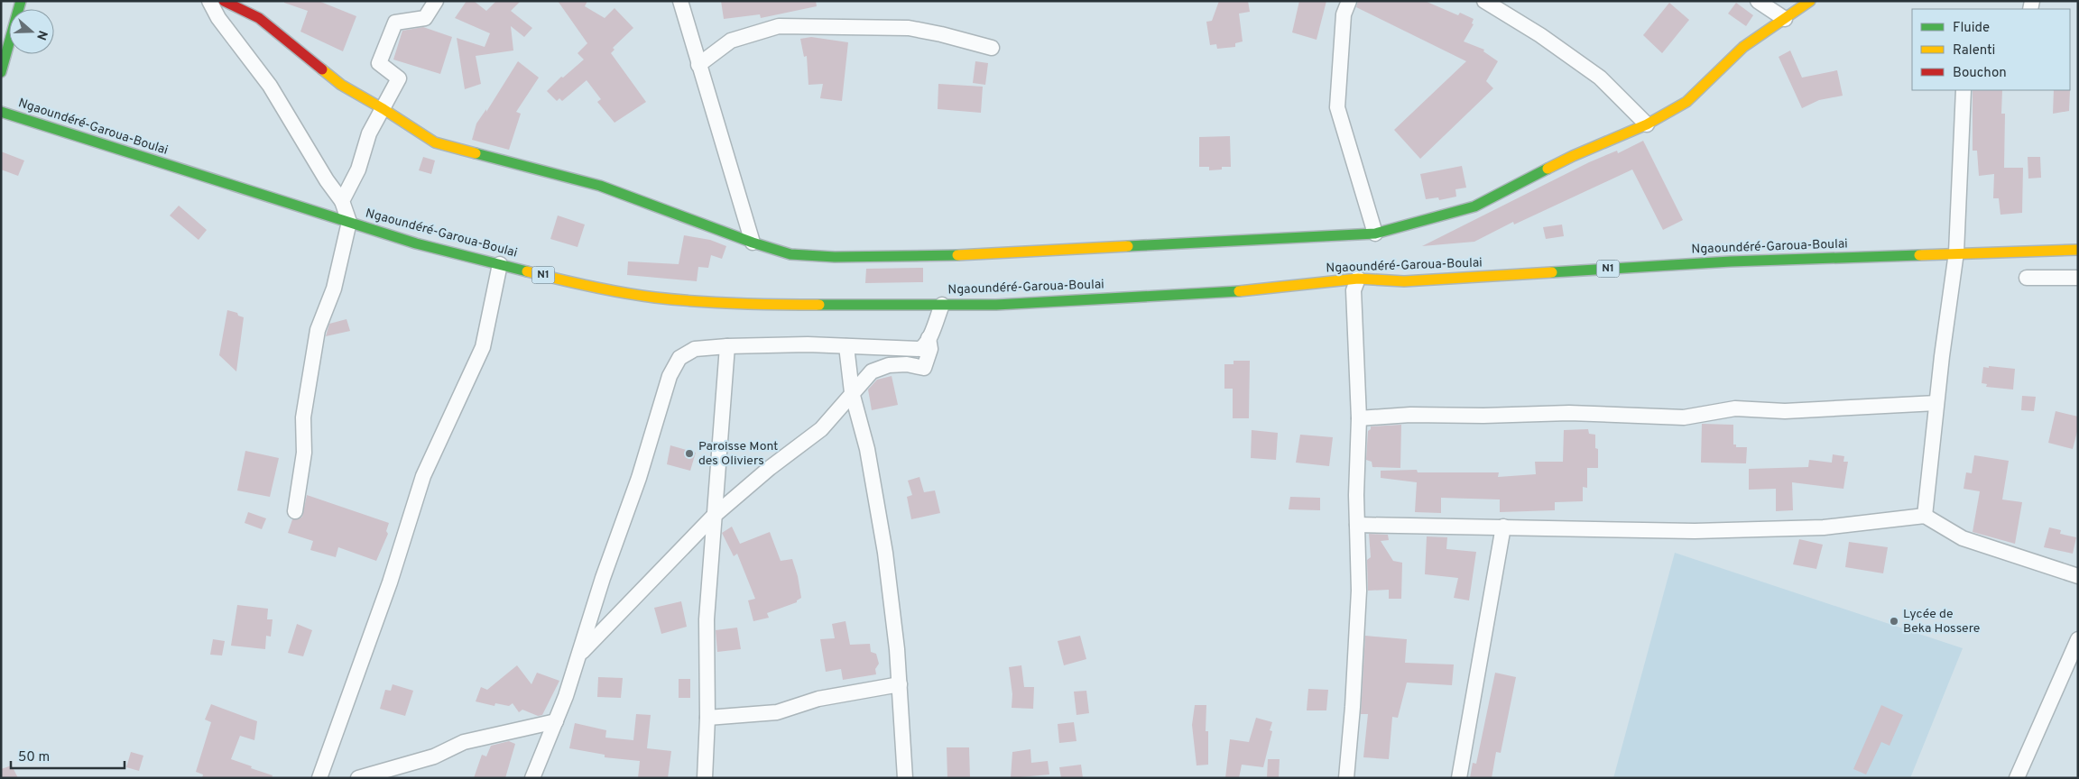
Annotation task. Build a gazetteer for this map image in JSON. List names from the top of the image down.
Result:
{
  "streets": {
    "main road": ["Ngaoundéré-Garoua-Boulai", "N1"]
  },
  "places": ["Paroisse Mont des Oliviers", "Lycée de Beka Hossere"],
  "legend": ["Fluide", "Ralenti", "Bouchon"],
  "scale_bar": "50 m",
  "north": "right"
}
